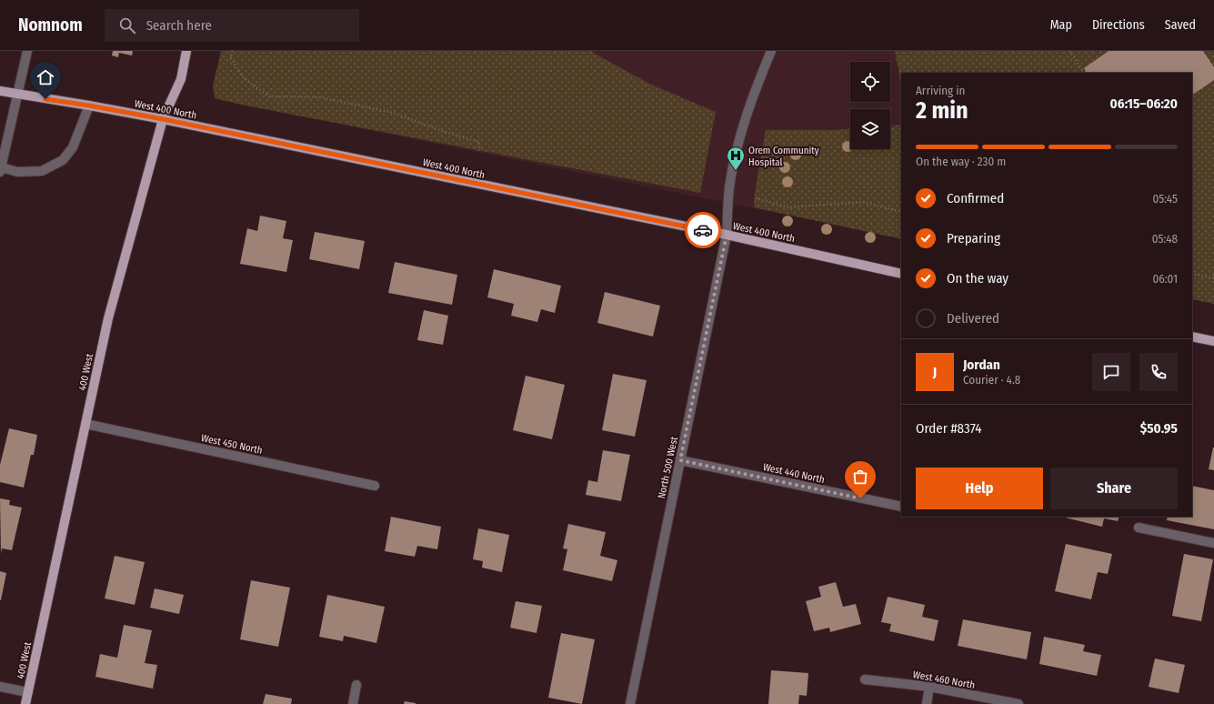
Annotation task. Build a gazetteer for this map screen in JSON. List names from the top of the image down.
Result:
{
  "streets": {
    "main road": ["West 400 North", "400 West"],
    "street": [
      "West 450 North",
      "North 500 West",
      "West 440 North",
      "West 460 North"
    ]
  },
  "crossings": [
    ["West 400 North", "400 West"],
    ["West 400 North", "North 500 West"],
    ["400 West", "West 450 North"],
    ["North 500 West", "West 440 North"]
  ],
  "places": {
    "hospital": ["Orem Community Hospital"]
  },
  "page": {
    "header": "Nomnom",
    "search": "Search here",
    "nav": ["Map", "Directions", "Saved"],
    "heading": ["2 min", "Arriving in", "06:15–06:20"],
    "panel": [
      "Jordan",
      "Courier · 4.8",
      "Order #8374",
      "$50.95"
    ],
    "bar": "On the way · 230 m",
    "list": [
      ["Confirmed", "05:45"],
      ["Preparing", "05:48"],
      ["On the way", "06:01"],
      "Delivered"
    ],
    "round": "J",
    "buttons": ["Help", "Share"]
  }
}
